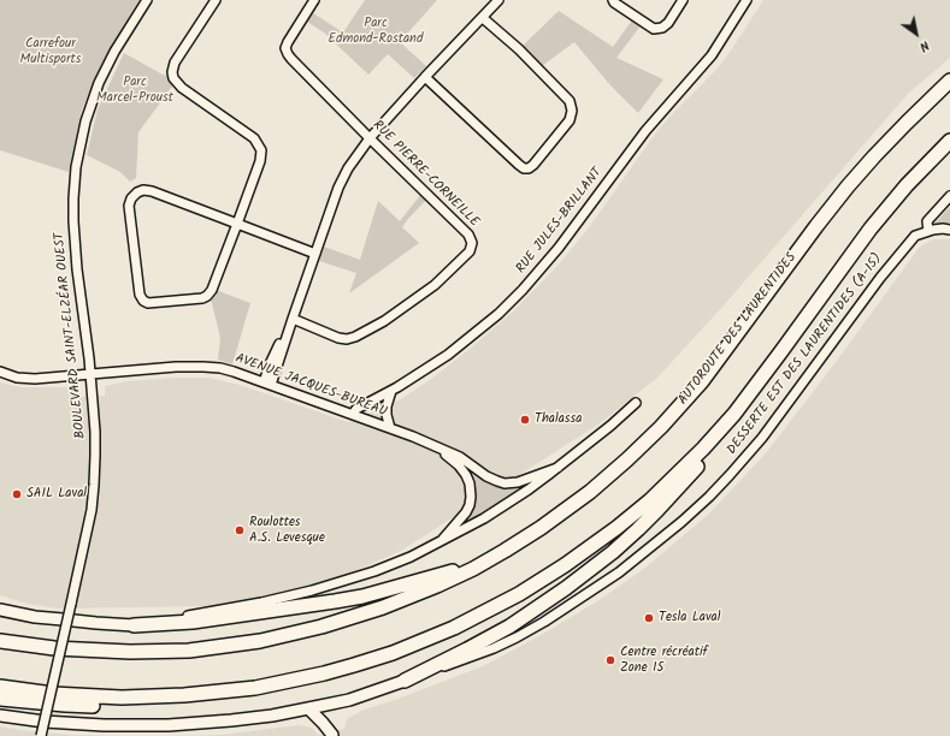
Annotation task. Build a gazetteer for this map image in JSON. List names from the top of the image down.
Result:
{
  "streets": {
    "highway": ["AUTOROUTE DES LAURENTIDES"],
    "main road": ["DESSERTE EST DES LAURENTIDES (A-15)"],
    "street": [
      "RUE PIERRE-CORNEILLE",
      "RUE JULES-BRILLANT",
      "BOULEVARD SAINT-ELZÉAR OUEST",
      "AVENUE JACQUES-BUREAU"
    ]
  },
  "crossings": [
    ["RUE JULES-BRILLANT", "AVENUE JACQUES-BUREAU"],
    ["BOULEVARD SAINT-ELZÉAR OUEST", "AVENUE JACQUES-BUREAU"]
  ],
  "parks": ["Parc Edmond-Rostand", "Carrefour Multisports", "Parc Marcel-Proust"],
  "places": [
    "Thalassa",
    "SAIL Laval",
    "Roulottes A.S. Levesque",
    "Tesla Laval",
    "Centre récréatif Zone 15"
  ],
  "north": "bottom right"
}
